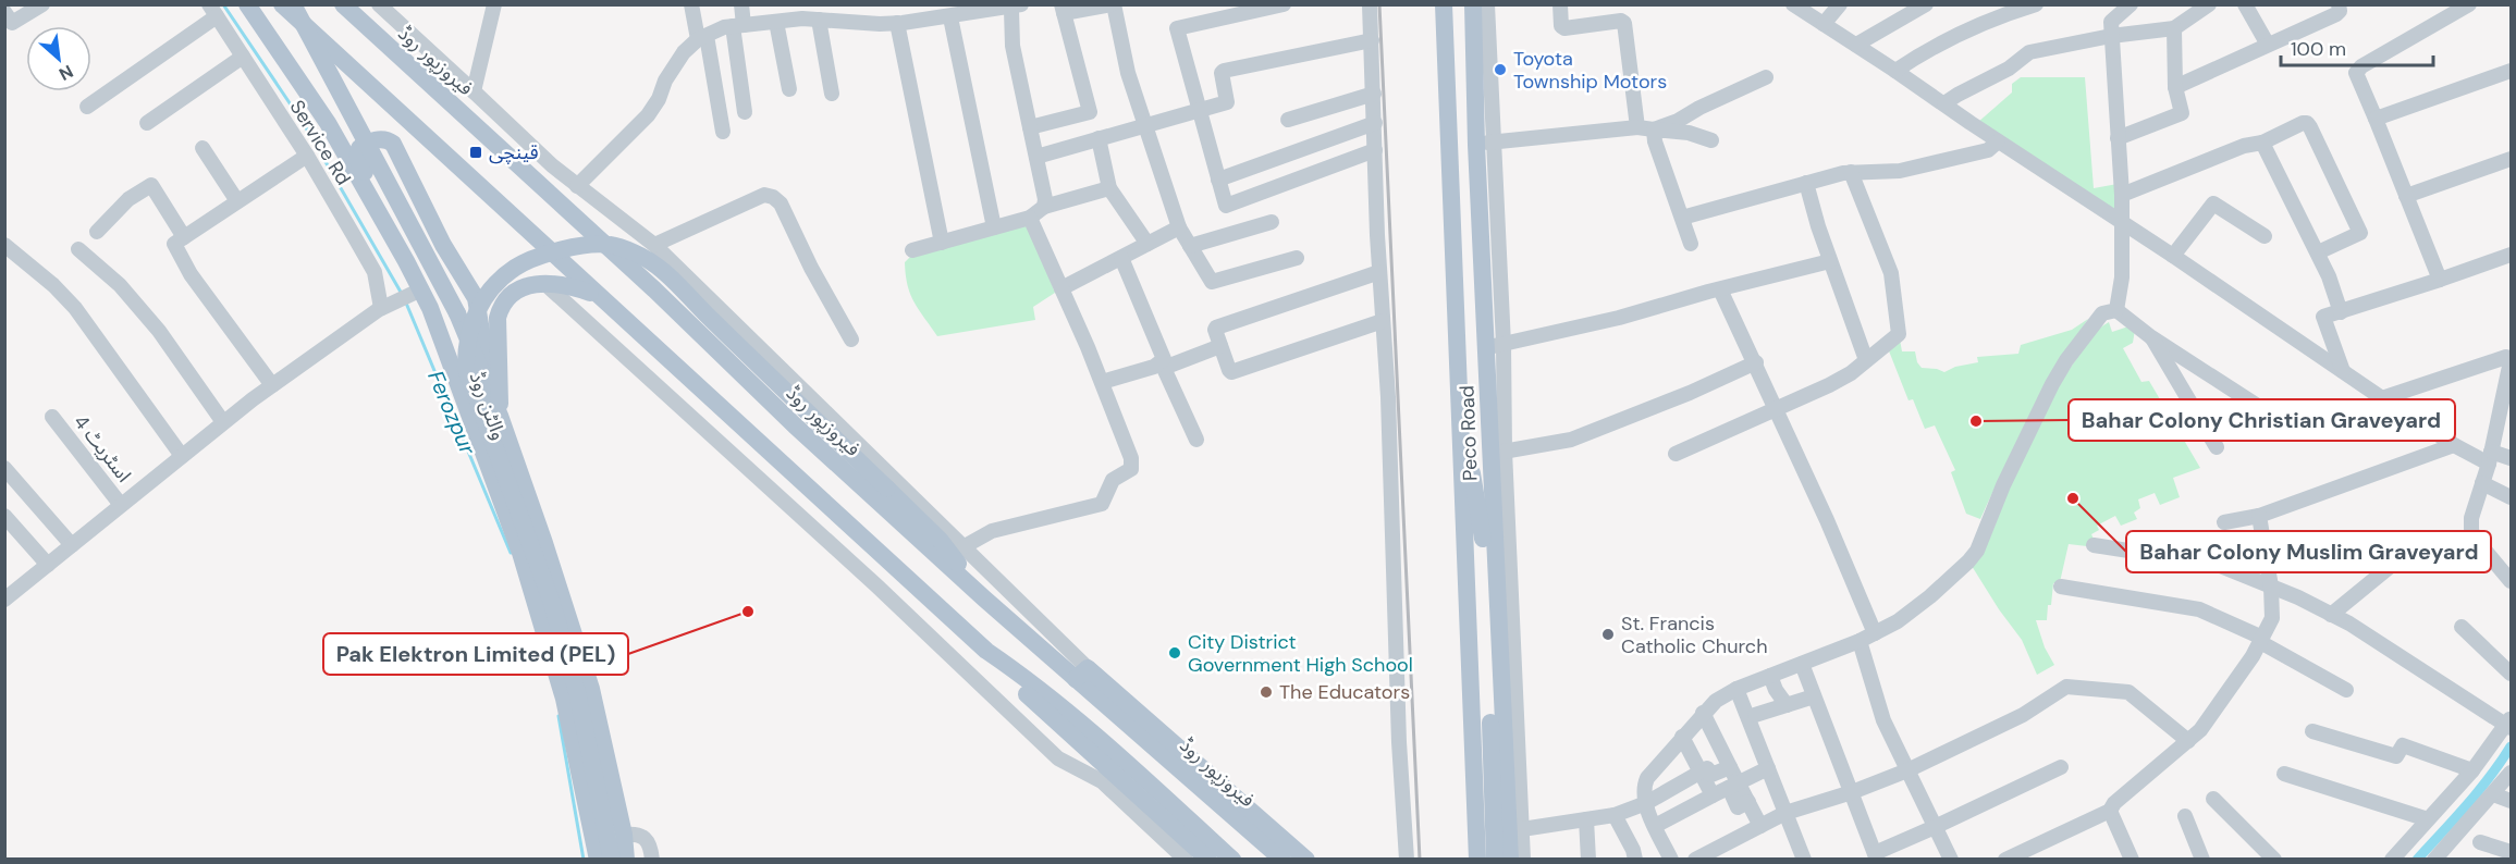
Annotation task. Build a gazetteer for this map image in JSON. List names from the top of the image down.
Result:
{
  "streets": {
    "main road": ["فیروزپور روڈ", "والٹن روڈ", "Peco Road"],
    "street": ["Service Rd", "اسٹریٹ 4"]
  },
  "water": ["Ferozpur"],
  "places": {
    "other": [
      "Toyota Township Motors",
      "Bahar Colony Christian Graveyard",
      "Bahar Colony Muslim Graveyard",
      "Pak Elektron Limited (PEL)",
      "St. Francis Catholic Church",
      "City District Government High School",
      "The Educators"
    ],
    "transit": ["قینچی"]
  },
  "scale_bar": "100 m",
  "north": "bottom right"
}
